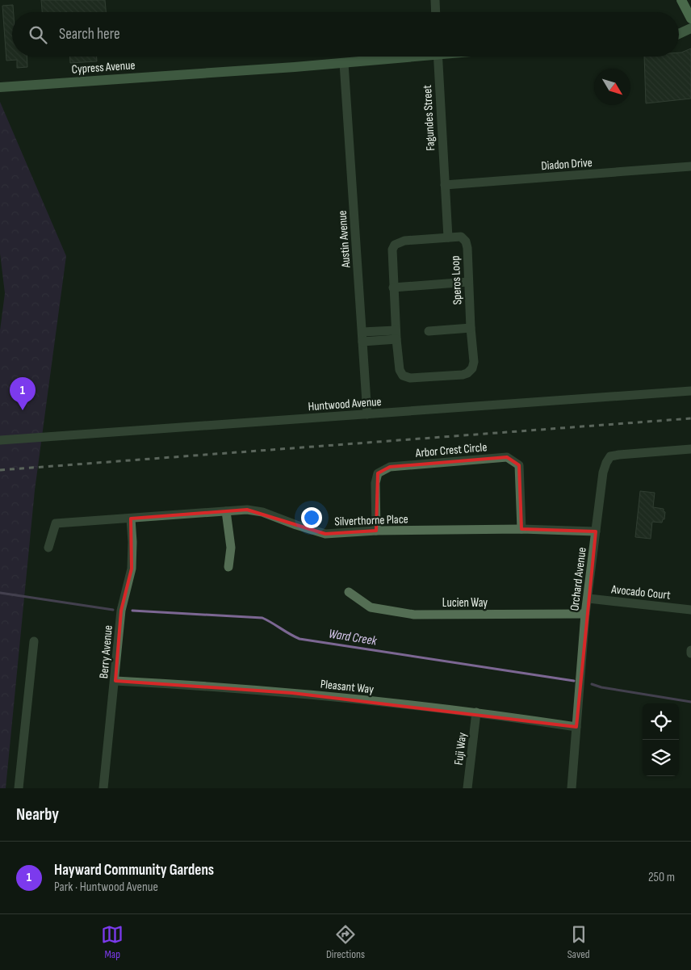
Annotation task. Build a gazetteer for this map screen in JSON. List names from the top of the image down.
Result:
{
  "streets": {
    "street": [
      "Cypress Avenue",
      "Fagundes Street",
      "Diadon Drive",
      "Austin Avenue",
      "Speros Loop",
      "Huntwood Avenue",
      "Arbor Crest Circle",
      "Silverthorne Place",
      "Orchard Avenue",
      "Avocado Court",
      "Lucien Way",
      "Berry Avenue",
      "Pleasant Way",
      "Fuji Way"
    ]
  },
  "crossings": [
    ["Cypress Avenue", "Austin Avenue"],
    ["Fagundes Street", "Diadon Drive"],
    ["Fagundes Street", "Speros Loop"],
    ["Austin Avenue", "Huntwood Avenue"],
    ["Arbor Crest Circle", "Silverthorne Place"],
    ["Silverthorne Place", "Orchard Avenue"],
    ["Silverthorne Place", "Berry Avenue"],
    ["Orchard Avenue", "Avocado Court"],
    ["Orchard Avenue", "Lucien Way"],
    ["Orchard Avenue", "Pleasant Way"],
    ["Berry Avenue", "Pleasant Way"],
    ["Pleasant Way", "Fuji Way"]
  ],
  "water": ["Ward Creek"],
  "north": "bottom right",
  "page": {
    "search": "Search here",
    "pins": "1",
    "heading": "Nearby",
    "list": [
      {
        "mark": "1",
        "name": "Hayward Community Gardens",
        "note": "Park · Huntwood Avenue",
        "value": "250 m"
      }
    ],
    "nav": ["Map", "Directions", "Saved"]
  }
}
